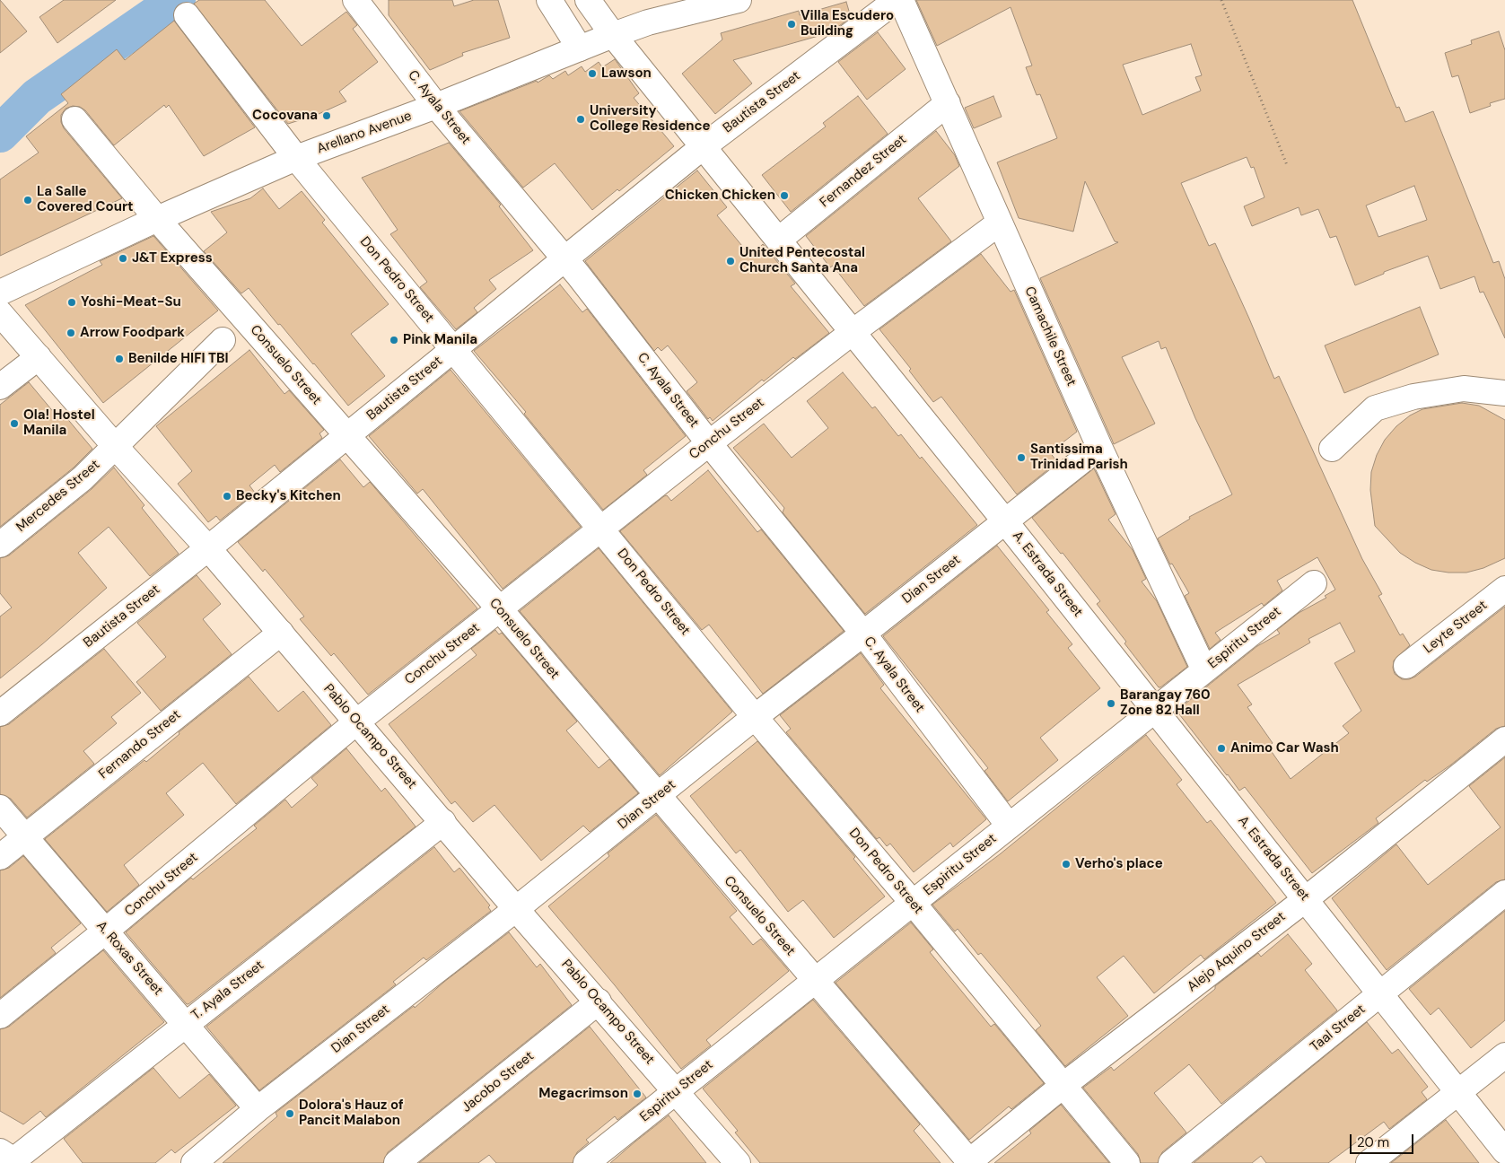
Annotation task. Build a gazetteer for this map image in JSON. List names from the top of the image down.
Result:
{
  "streets": {
    "street": [
      "Bautista Street",
      "C. Ayala Street",
      "Arellano Avenue",
      "Fernandez Street",
      "Don Pedro Street",
      "Camachile Street",
      "Consuelo Street",
      "Conchu Street",
      "Mercedes Street",
      "A. Estrada Street",
      "Dian Street",
      "Leyte Street",
      "Espiritu Street",
      "Pablo Ocampo Street",
      "Fernando Street",
      "Alejo Aquino Street",
      "A. Roxas Street",
      "T. Ayala Street",
      "Taal Street",
      "Jacobo Street"
    ]
  },
  "crossings": [
    ["Bautista Street", "C. Ayala Street"],
    ["Bautista Street", "Don Pedro Street"],
    ["Bautista Street", "Consuelo Street"],
    ["Bautista Street", "A. Estrada Street"],
    ["Bautista Street", "Pablo Ocampo Street"],
    ["C. Ayala Street", "Arellano Avenue"],
    ["C. Ayala Street", "Conchu Street"],
    ["C. Ayala Street", "Dian Street"],
    ["C. Ayala Street", "Espiritu Street"],
    ["Arellano Avenue", "Don Pedro Street"],
    ["Arellano Avenue", "Consuelo Street"],
    ["Arellano Avenue", "A. Estrada Street"],
    ["Fernandez Street", "Camachile Street"],
    ["Fernandez Street", "A. Estrada Street"],
    ["Don Pedro Street", "Conchu Street"],
    ["Don Pedro Street", "Dian Street"],
    ["Don Pedro Street", "Espiritu Street"],
    ["Don Pedro Street", "Alejo Aquino Street"],
    ["Camachile Street", "Conchu Street"],
    ["Camachile Street", "Dian Street"],
    ["Camachile Street", "Espiritu Street"],
    ["Consuelo Street", "Conchu Street"],
    ["Consuelo Street", "Dian Street"],
    ["Consuelo Street", "Espiritu Street"],
    ["Consuelo Street", "Alejo Aquino Street"],
    ["Conchu Street", "A. Estrada Street"],
    ["Conchu Street", "Pablo Ocampo Street"],
    ["Conchu Street", "A. Roxas Street"],
    ["Mercedes Street", "Pablo Ocampo Street"],
    ["A. Estrada Street", "Dian Street"],
    ["A. Estrada Street", "Espiritu Street"],
    ["A. Estrada Street", "Alejo Aquino Street"],
    ["A. Estrada Street", "Taal Street"],
    ["Dian Street", "Pablo Ocampo Street"],
    ["Dian Street", "A. Roxas Street"],
    ["Espiritu Street", "Pablo Ocampo Street"],
    ["Pablo Ocampo Street", "Fernando Street"],
    ["Pablo Ocampo Street", "T. Ayala Street"],
    ["Pablo Ocampo Street", "Jacobo Street"],
    ["Fernando Street", "A. Roxas Street"],
    ["A. Roxas Street", "T. Ayala Street"]
  ],
  "places": [
    "Villa Escudero Building",
    "Lawson",
    "Cocovana",
    "University College Residence",
    "Chicken Chicken",
    "La Salle Covered Court",
    "J&T Express",
    "United Pentecostal Church Santa Ana",
    "Yoshi-Meat-Su",
    "Arrow Foodpark",
    "Pink Manila",
    "Benilde HIFI TBI",
    "Ola! Hostel Manila",
    "Santissima Trinidad Parish",
    "Becky's Kitchen",
    "Barangay 760 Zone 82 Hall",
    "Animo Car Wash",
    "Verho's place",
    "Megacrimson",
    "Dolora's Hauz of Pancit Malabon"
  ],
  "scale_bar": "20 m"
}
